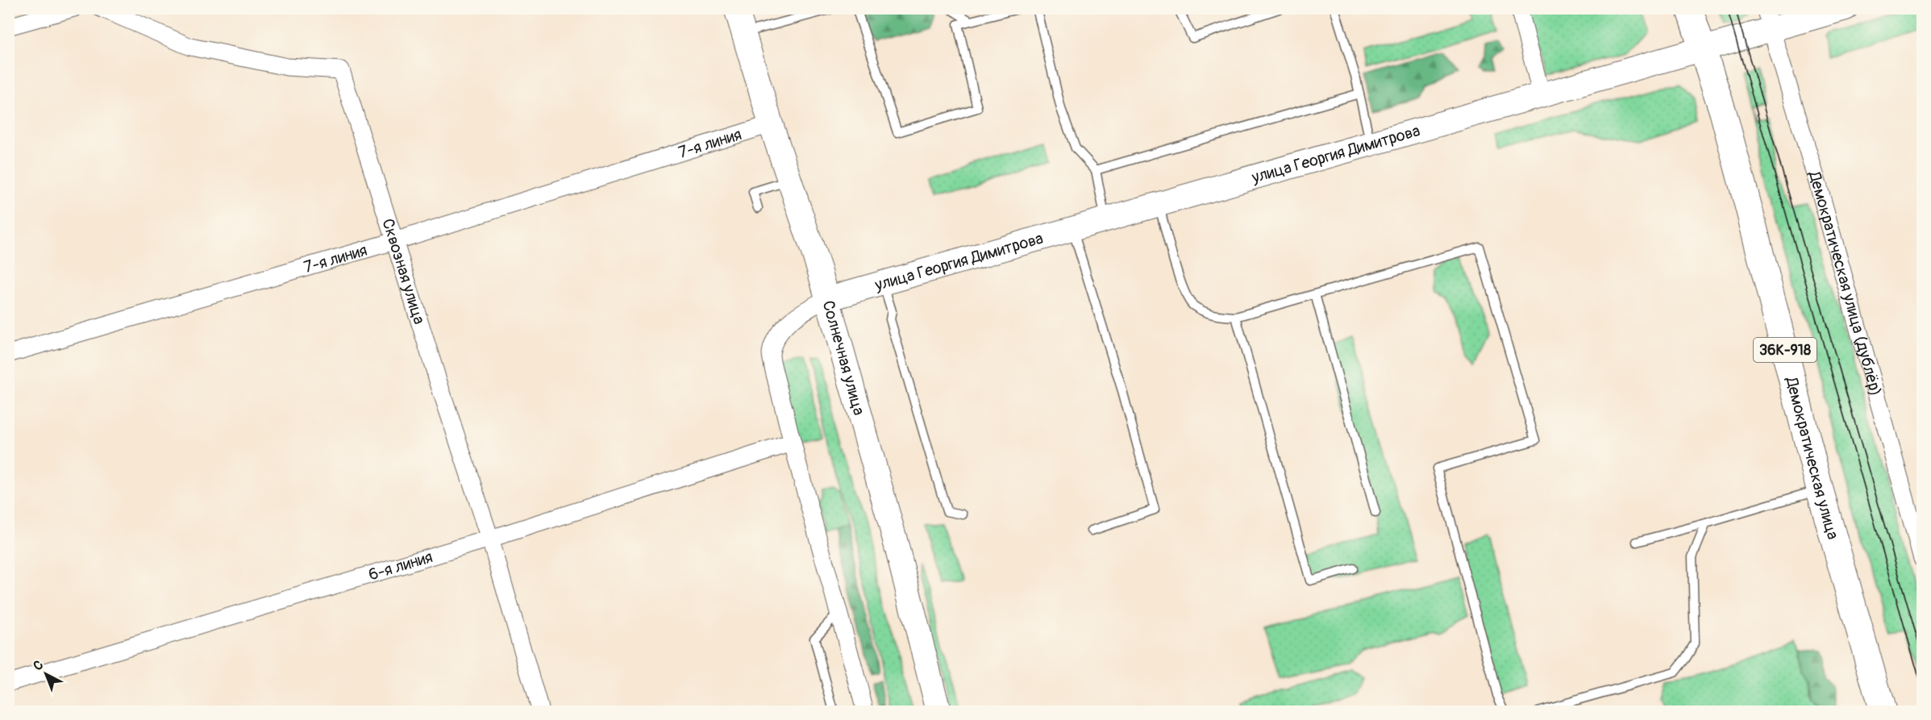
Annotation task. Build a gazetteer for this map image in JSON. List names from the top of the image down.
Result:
{
  "streets": {
    "main road": [
      "улица Георгия Димитрова",
      "36К-918",
      "Солнечная улица",
      "Демократическая улица"
    ],
    "street": [
      "7-я линия",
      "Сквозная улица",
      "Демократическая улица (дублёр)",
      "6-я линия"
    ]
  },
  "crossings": [
    ["7-я линия", "Сквозная улица"],
    ["7-я линия", "Солнечная улица"],
    ["улица Георгия Димитрова", "Демократическая улица (дублёр)"],
    ["улица Георгия Димитрова", "Солнечная улица"],
    ["улица Георгия Димитрова", "Демократическая улица"],
    ["Сквозная улица", "6-я линия"]
  ],
  "north": "top left"
}
